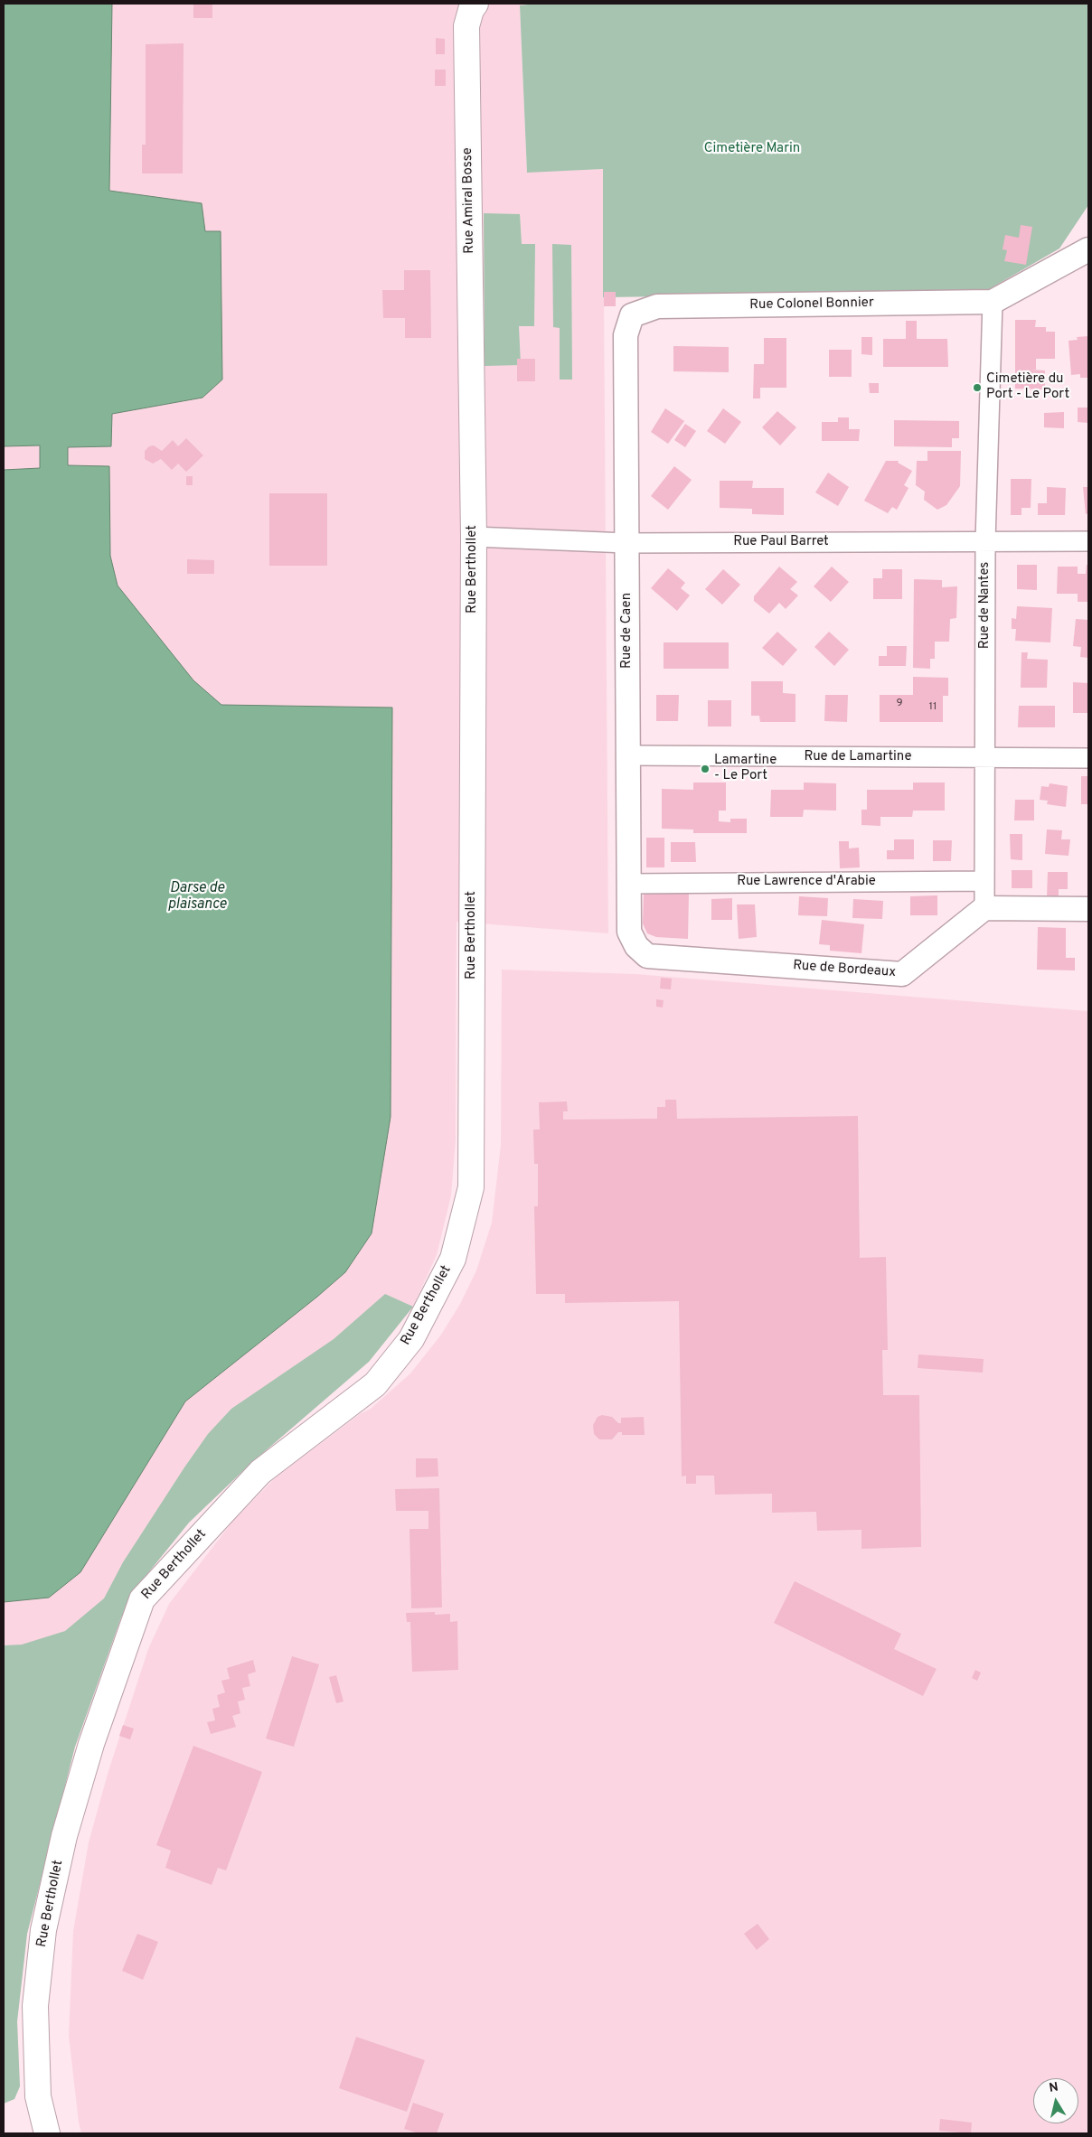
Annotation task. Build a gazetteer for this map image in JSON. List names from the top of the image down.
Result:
{
  "streets": {
    "main road": ["Rue Amiral Bosse", "Rue Berthollet"],
    "street": [
      "Rue Colonel Bonnier",
      "Rue Paul Barret",
      "Rue de Nantes",
      "Rue de Caen",
      "Rue de Lamartine",
      "Rue Lawrence d'Arabie",
      "Rue de Bordeaux"
    ]
  },
  "crossings": [
    ["Rue Amiral Bosse", "Rue Berthollet"],
    ["Rue Colonel Bonnier", "Rue de Nantes"],
    ["Rue Colonel Bonnier", "Rue de Caen"],
    ["Rue Paul Barret", "Rue Berthollet"],
    ["Rue Paul Barret", "Rue de Nantes"],
    ["Rue Paul Barret", "Rue de Caen"],
    ["Rue de Nantes", "Rue de Lamartine"],
    ["Rue de Nantes", "Rue Lawrence d'Arabie"],
    ["Rue de Nantes", "Rue de Bordeaux"],
    ["Rue de Caen", "Rue de Lamartine"],
    ["Rue de Caen", "Rue Lawrence d'Arabie"],
    ["Rue de Caen", "Rue de Bordeaux"]
  ],
  "water": ["Darse de plaisance"],
  "parks": ["Cimetière Marin"],
  "places": ["Cimetière du Port - Le Port", "Lamartine - Le Port"],
  "house_numbers": ["9", "11"],
  "north": "top"
}
